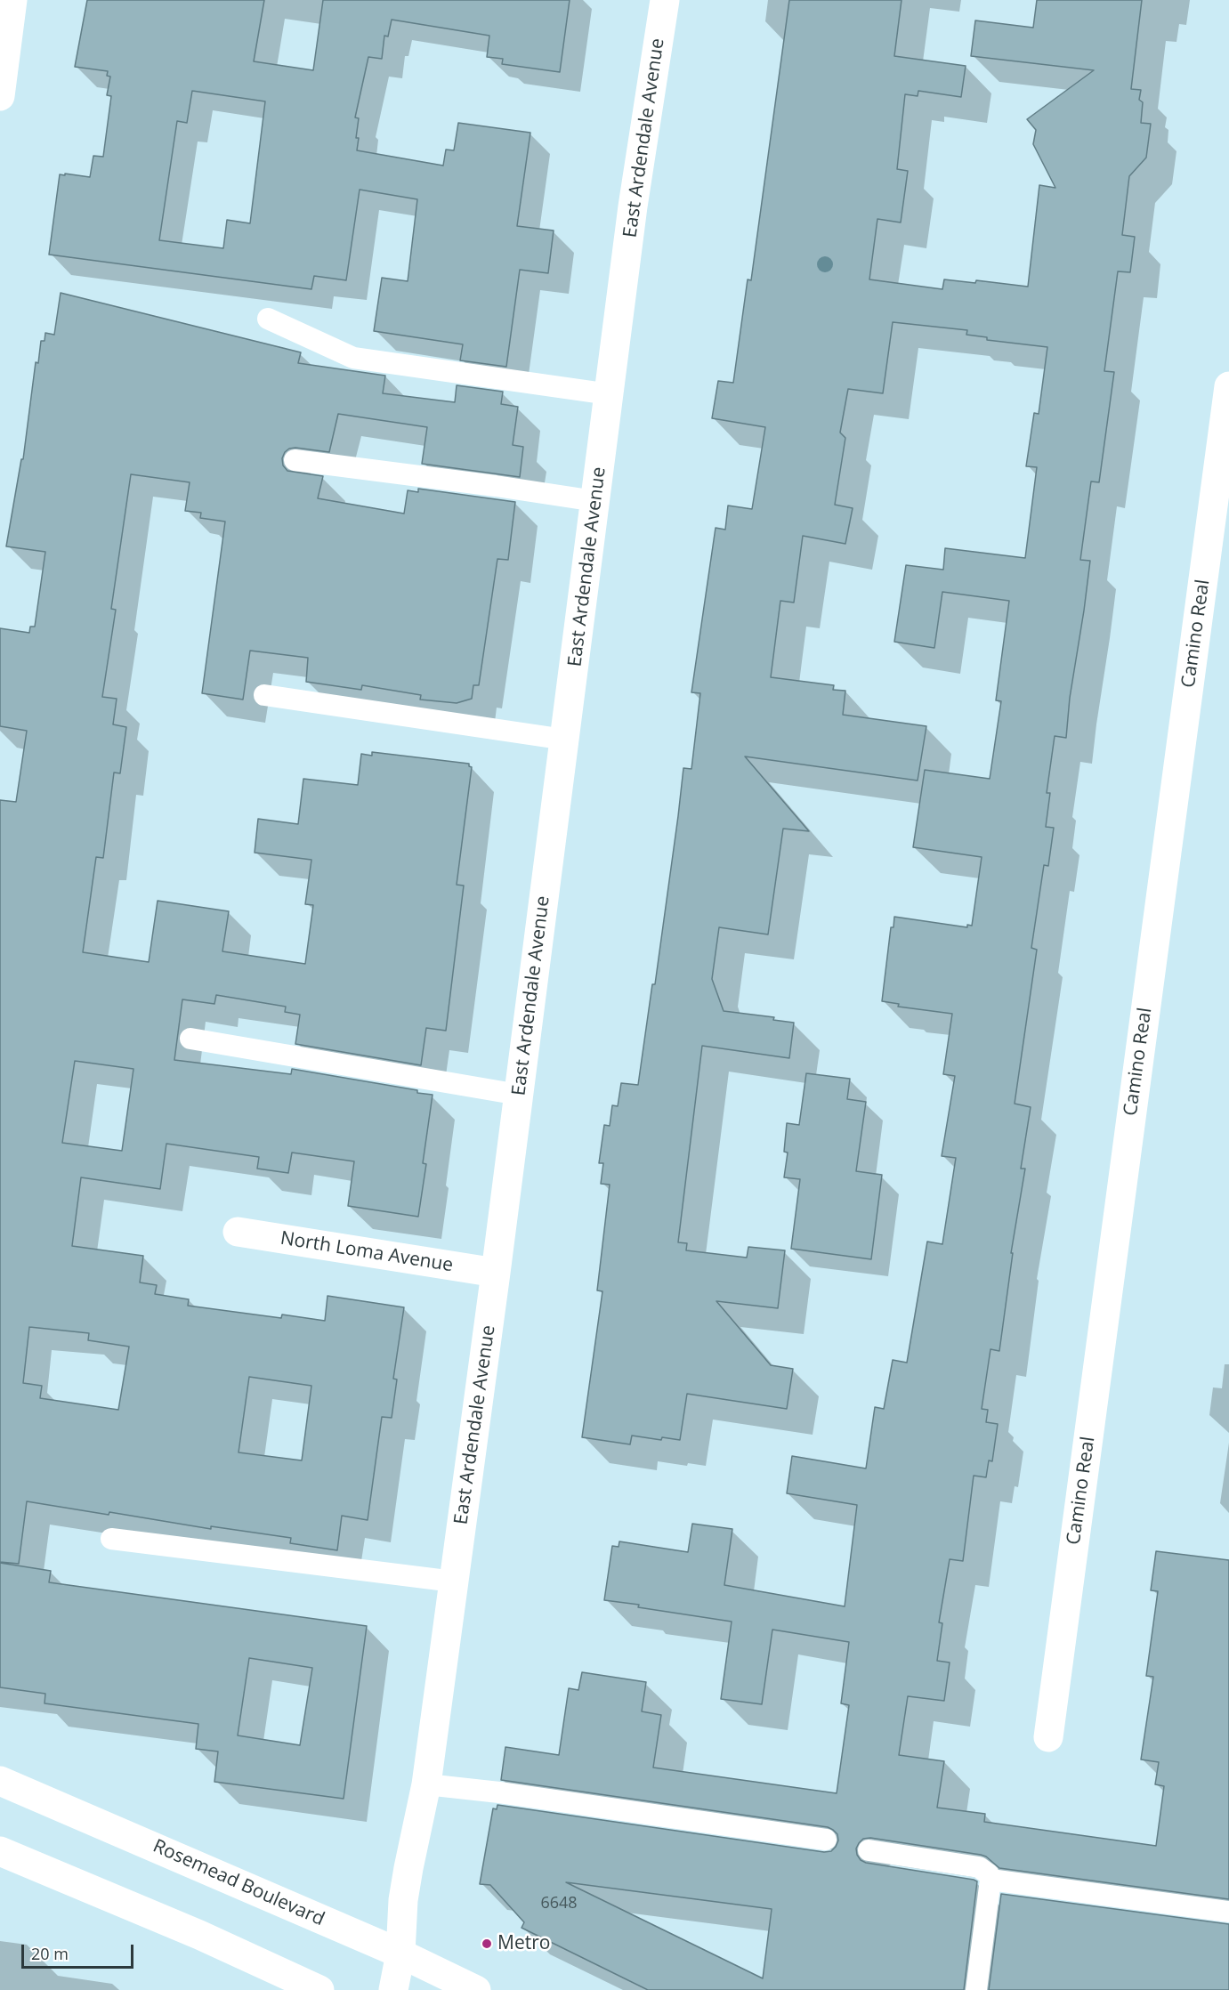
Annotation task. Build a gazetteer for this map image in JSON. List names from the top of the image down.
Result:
{
  "streets": {
    "street": [
      "East Ardendale Avenue",
      "Camino Real",
      "North Loma Avenue",
      "Rosemead Boulevard"
    ]
  },
  "crossings": [
    ["East Ardendale Avenue", "North Loma Avenue"],
    ["East Ardendale Avenue", "Rosemead Boulevard"]
  ],
  "places": ["Metro"],
  "house_numbers": ["6648"],
  "scale_bar": "20 m"
}
